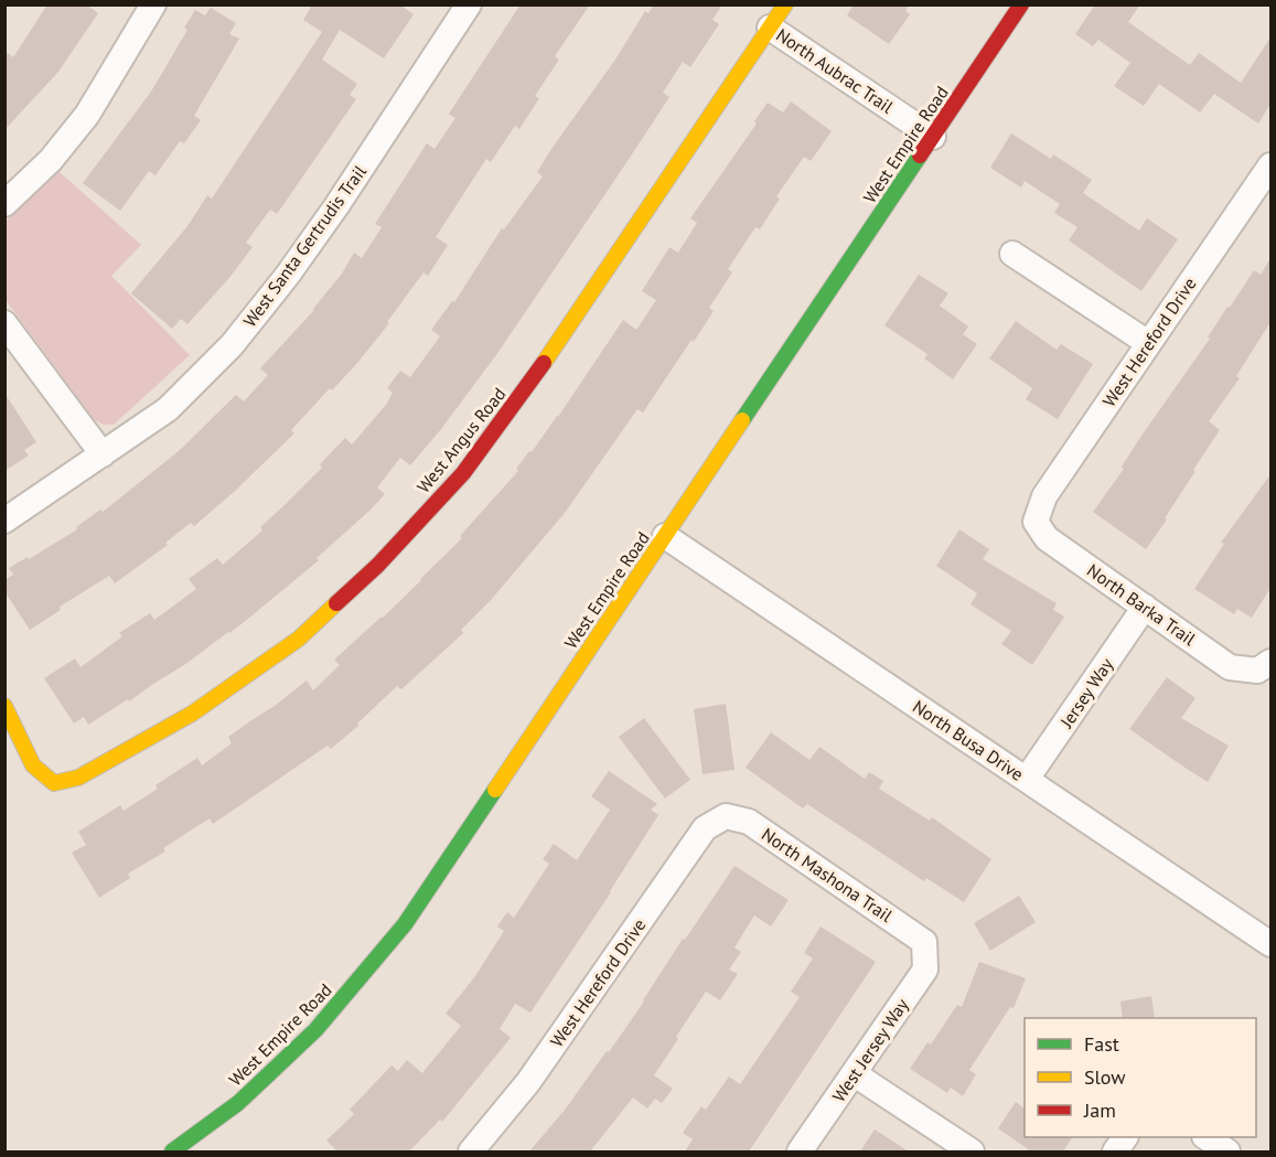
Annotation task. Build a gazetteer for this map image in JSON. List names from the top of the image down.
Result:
{
  "streets": {
    "street": [
      "North Aubrac Trail",
      "West Empire Road",
      "West Santa Gertrudis Trail",
      "West Hereford Drive",
      "West Angus Road",
      "North Barka Trail",
      "Jersey Way",
      "North Busa Drive",
      "North Mashona Trail",
      "West Jersey Way"
    ]
  },
  "crossings": [
    ["North Aubrac Trail", "West Empire Road"],
    ["North Aubrac Trail", "West Angus Road"],
    ["West Empire Road", "North Busa Drive"],
    ["West Hereford Drive", "North Barka Trail"],
    ["West Hereford Drive", "North Mashona Trail"],
    ["North Barka Trail", "Jersey Way"],
    ["Jersey Way", "North Busa Drive"],
    ["North Mashona Trail", "West Jersey Way"]
  ],
  "legend": ["Fast", "Slow", "Jam"]
}
